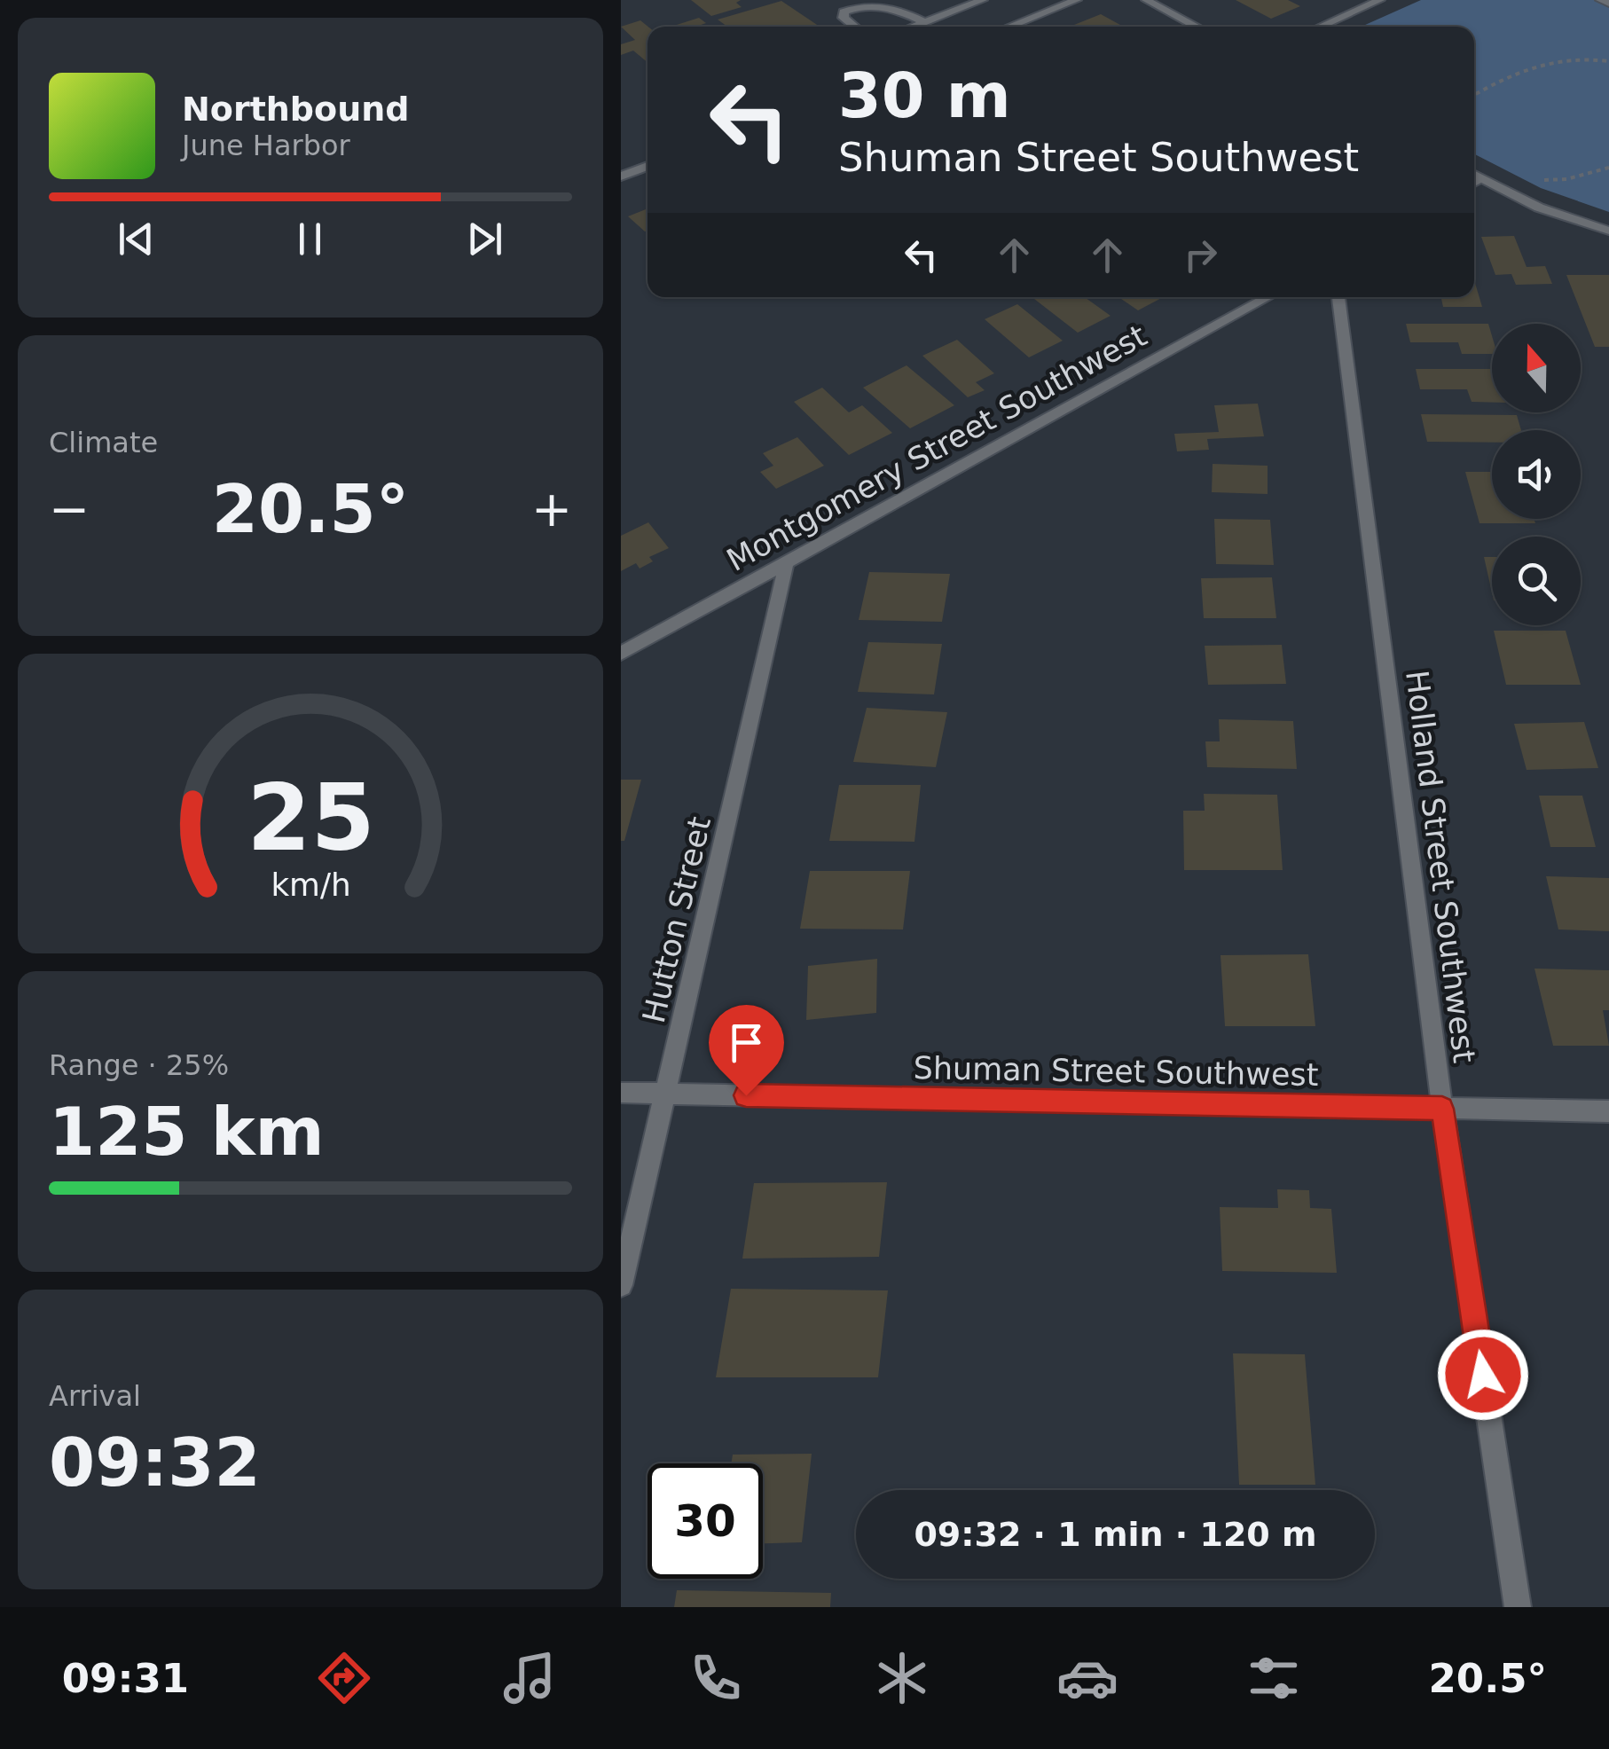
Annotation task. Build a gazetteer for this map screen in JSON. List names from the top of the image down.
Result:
{
  "streets": {
    "street": [
      "Montgomery Street Southwest",
      "Holland Street Southwest",
      "Hutton Street",
      "Shuman Street Southwest"
    ]
  },
  "crossings": [
    ["Montgomery Street Southwest", "Hutton Street"],
    ["Holland Street Southwest", "Shuman Street Southwest"],
    ["Hutton Street", "Shuman Street Southwest"]
  ],
  "north": "top",
  "page": {
    "turn": ["30 m", "Shuman Street Southwest"],
    "song": ["Northbound", "June Harbor"],
    "tile": [
      "Climate",
      ["Range · 25%", "125 km"],
      ["Arrival", "09:32"]
    ],
    "heat": ["−", "20.5°", "+"],
    "limit": "30",
    "trip": "09:32 · 1 min · 120 m",
    "tabs": ["09:31", "20.5°"],
    "gauge": ["25", "km/h"]
  }
}
